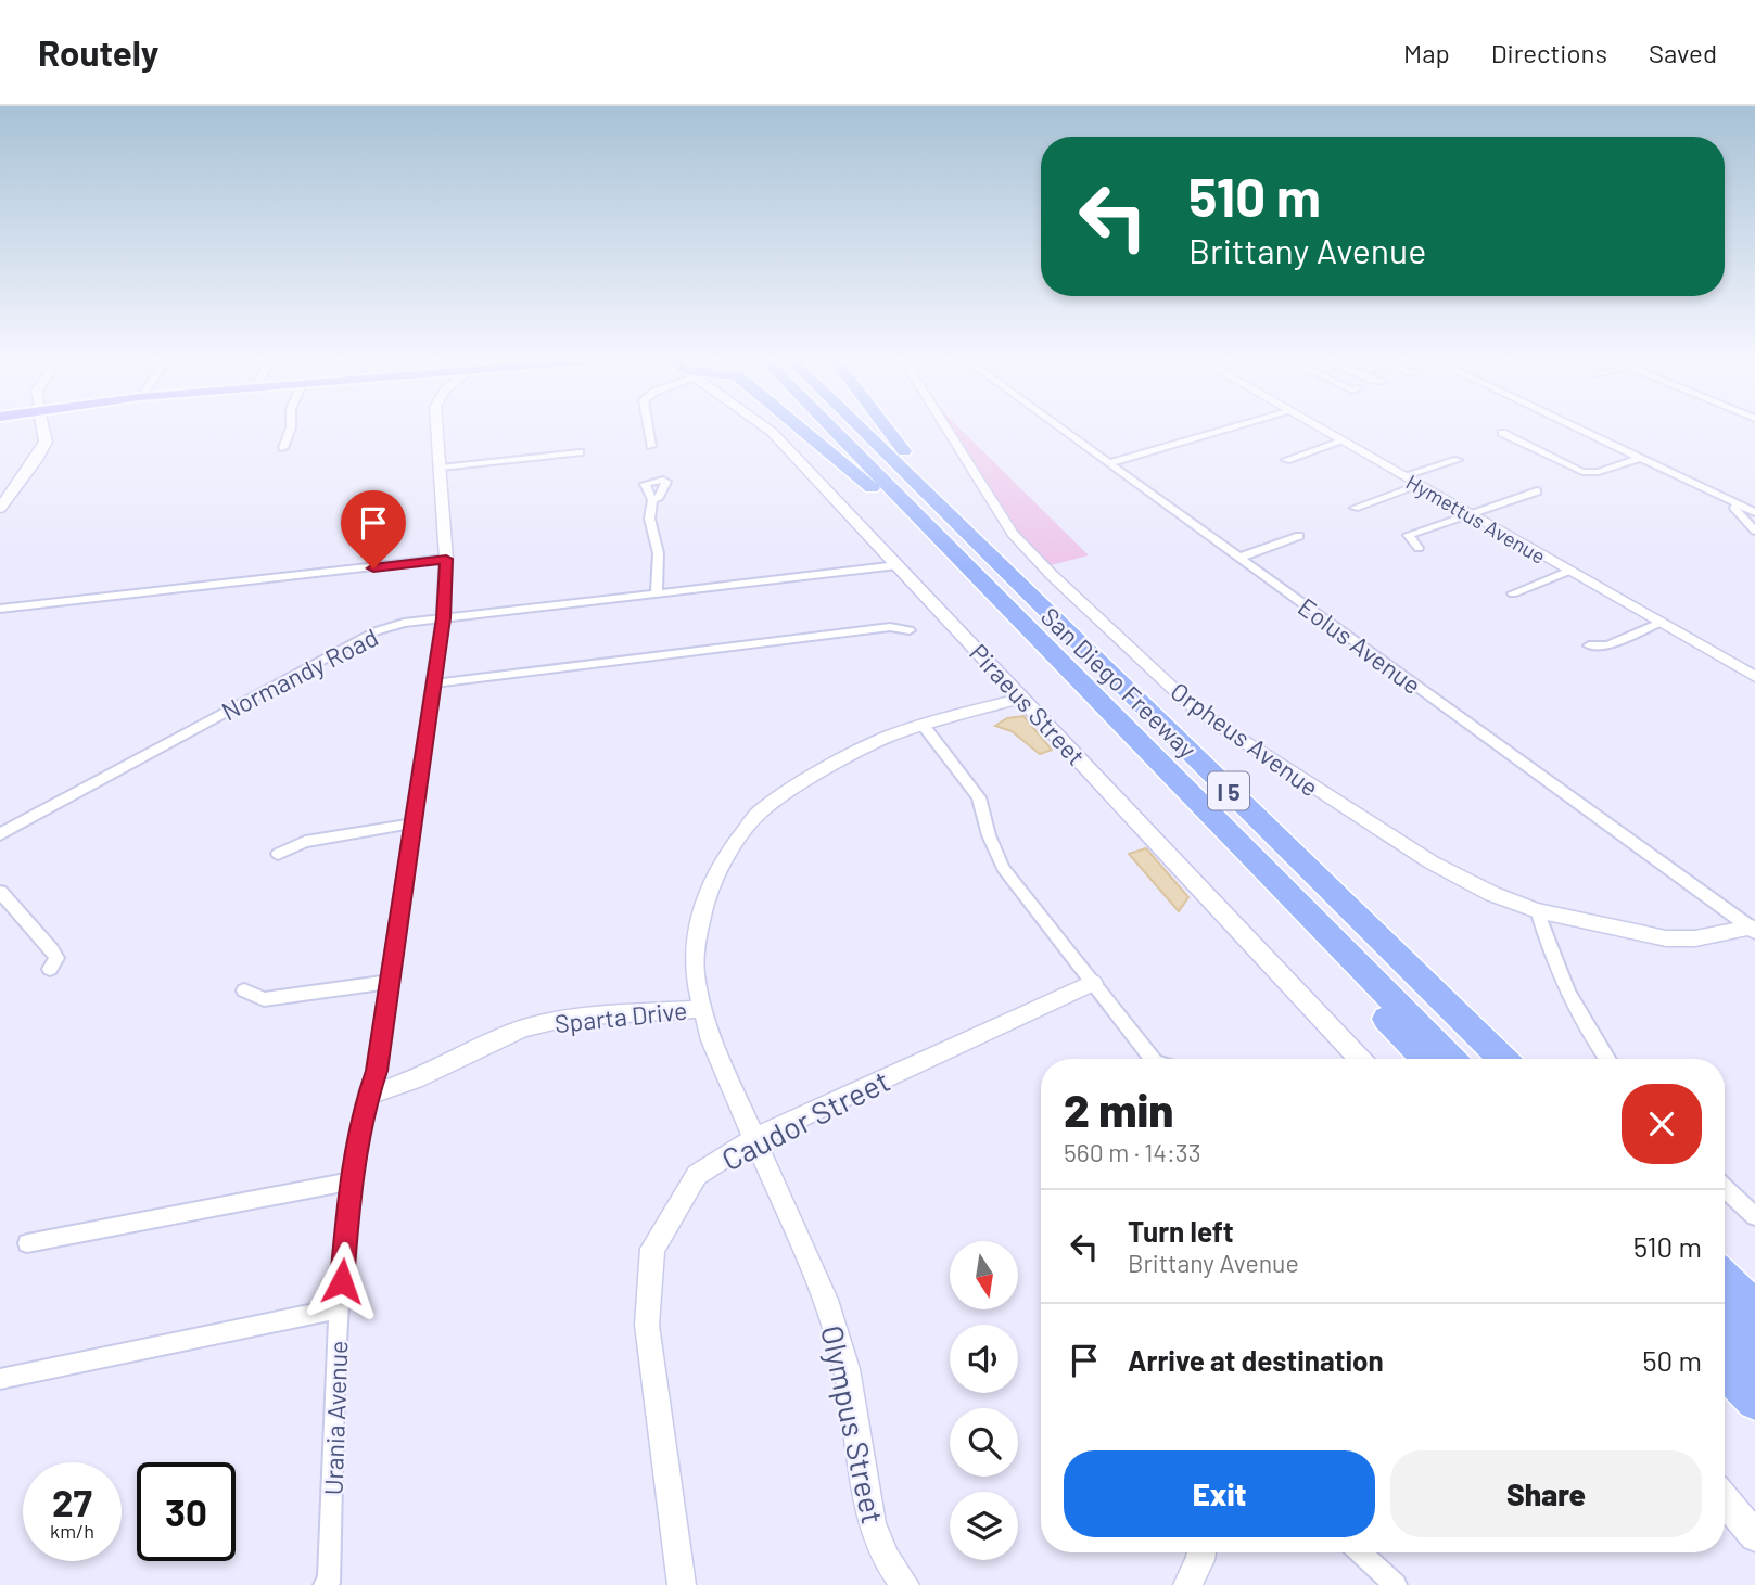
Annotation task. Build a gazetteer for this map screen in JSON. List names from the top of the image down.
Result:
{
  "streets": {
    "highway": ["San Diego Freeway", "I 5"],
    "main road": ["Piraeus Street"],
    "street": [
      "Hymettus Avenue",
      "Eolus Avenue",
      "Normandy Road",
      "Orpheus Avenue",
      "Sparta Drive",
      "Caudor Street",
      "Urania Avenue",
      "Olympus Street"
    ]
  },
  "crossings": [
    ["Eolus Avenue", "Orpheus Avenue"],
    ["Normandy Road", "Piraeus Street"],
    ["Normandy Road", "Urania Avenue"],
    ["Piraeus Street", "Sparta Drive"],
    ["Sparta Drive", "Urania Avenue"],
    ["Sparta Drive", "Olympus Street"],
    ["Caudor Street", "Olympus Street"]
  ],
  "north": "bottom",
  "page": {
    "header": "Routely",
    "nav": ["Map", "Directions", "Saved"],
    "turn": ["510 m", "Brittany Avenue"],
    "heading": ["2 min", "560 m · 14:33"],
    "list": [
      {
        "name": "Turn left",
        "note": "Brittany Avenue",
        "value": "510 m"
      },
      {
        "name": "Arrive at destination",
        "value": "50 m"
      }
    ],
    "buttons": ["Exit", "Share"],
    "speed": "27 km/h",
    "limit": "30"
  }
}
